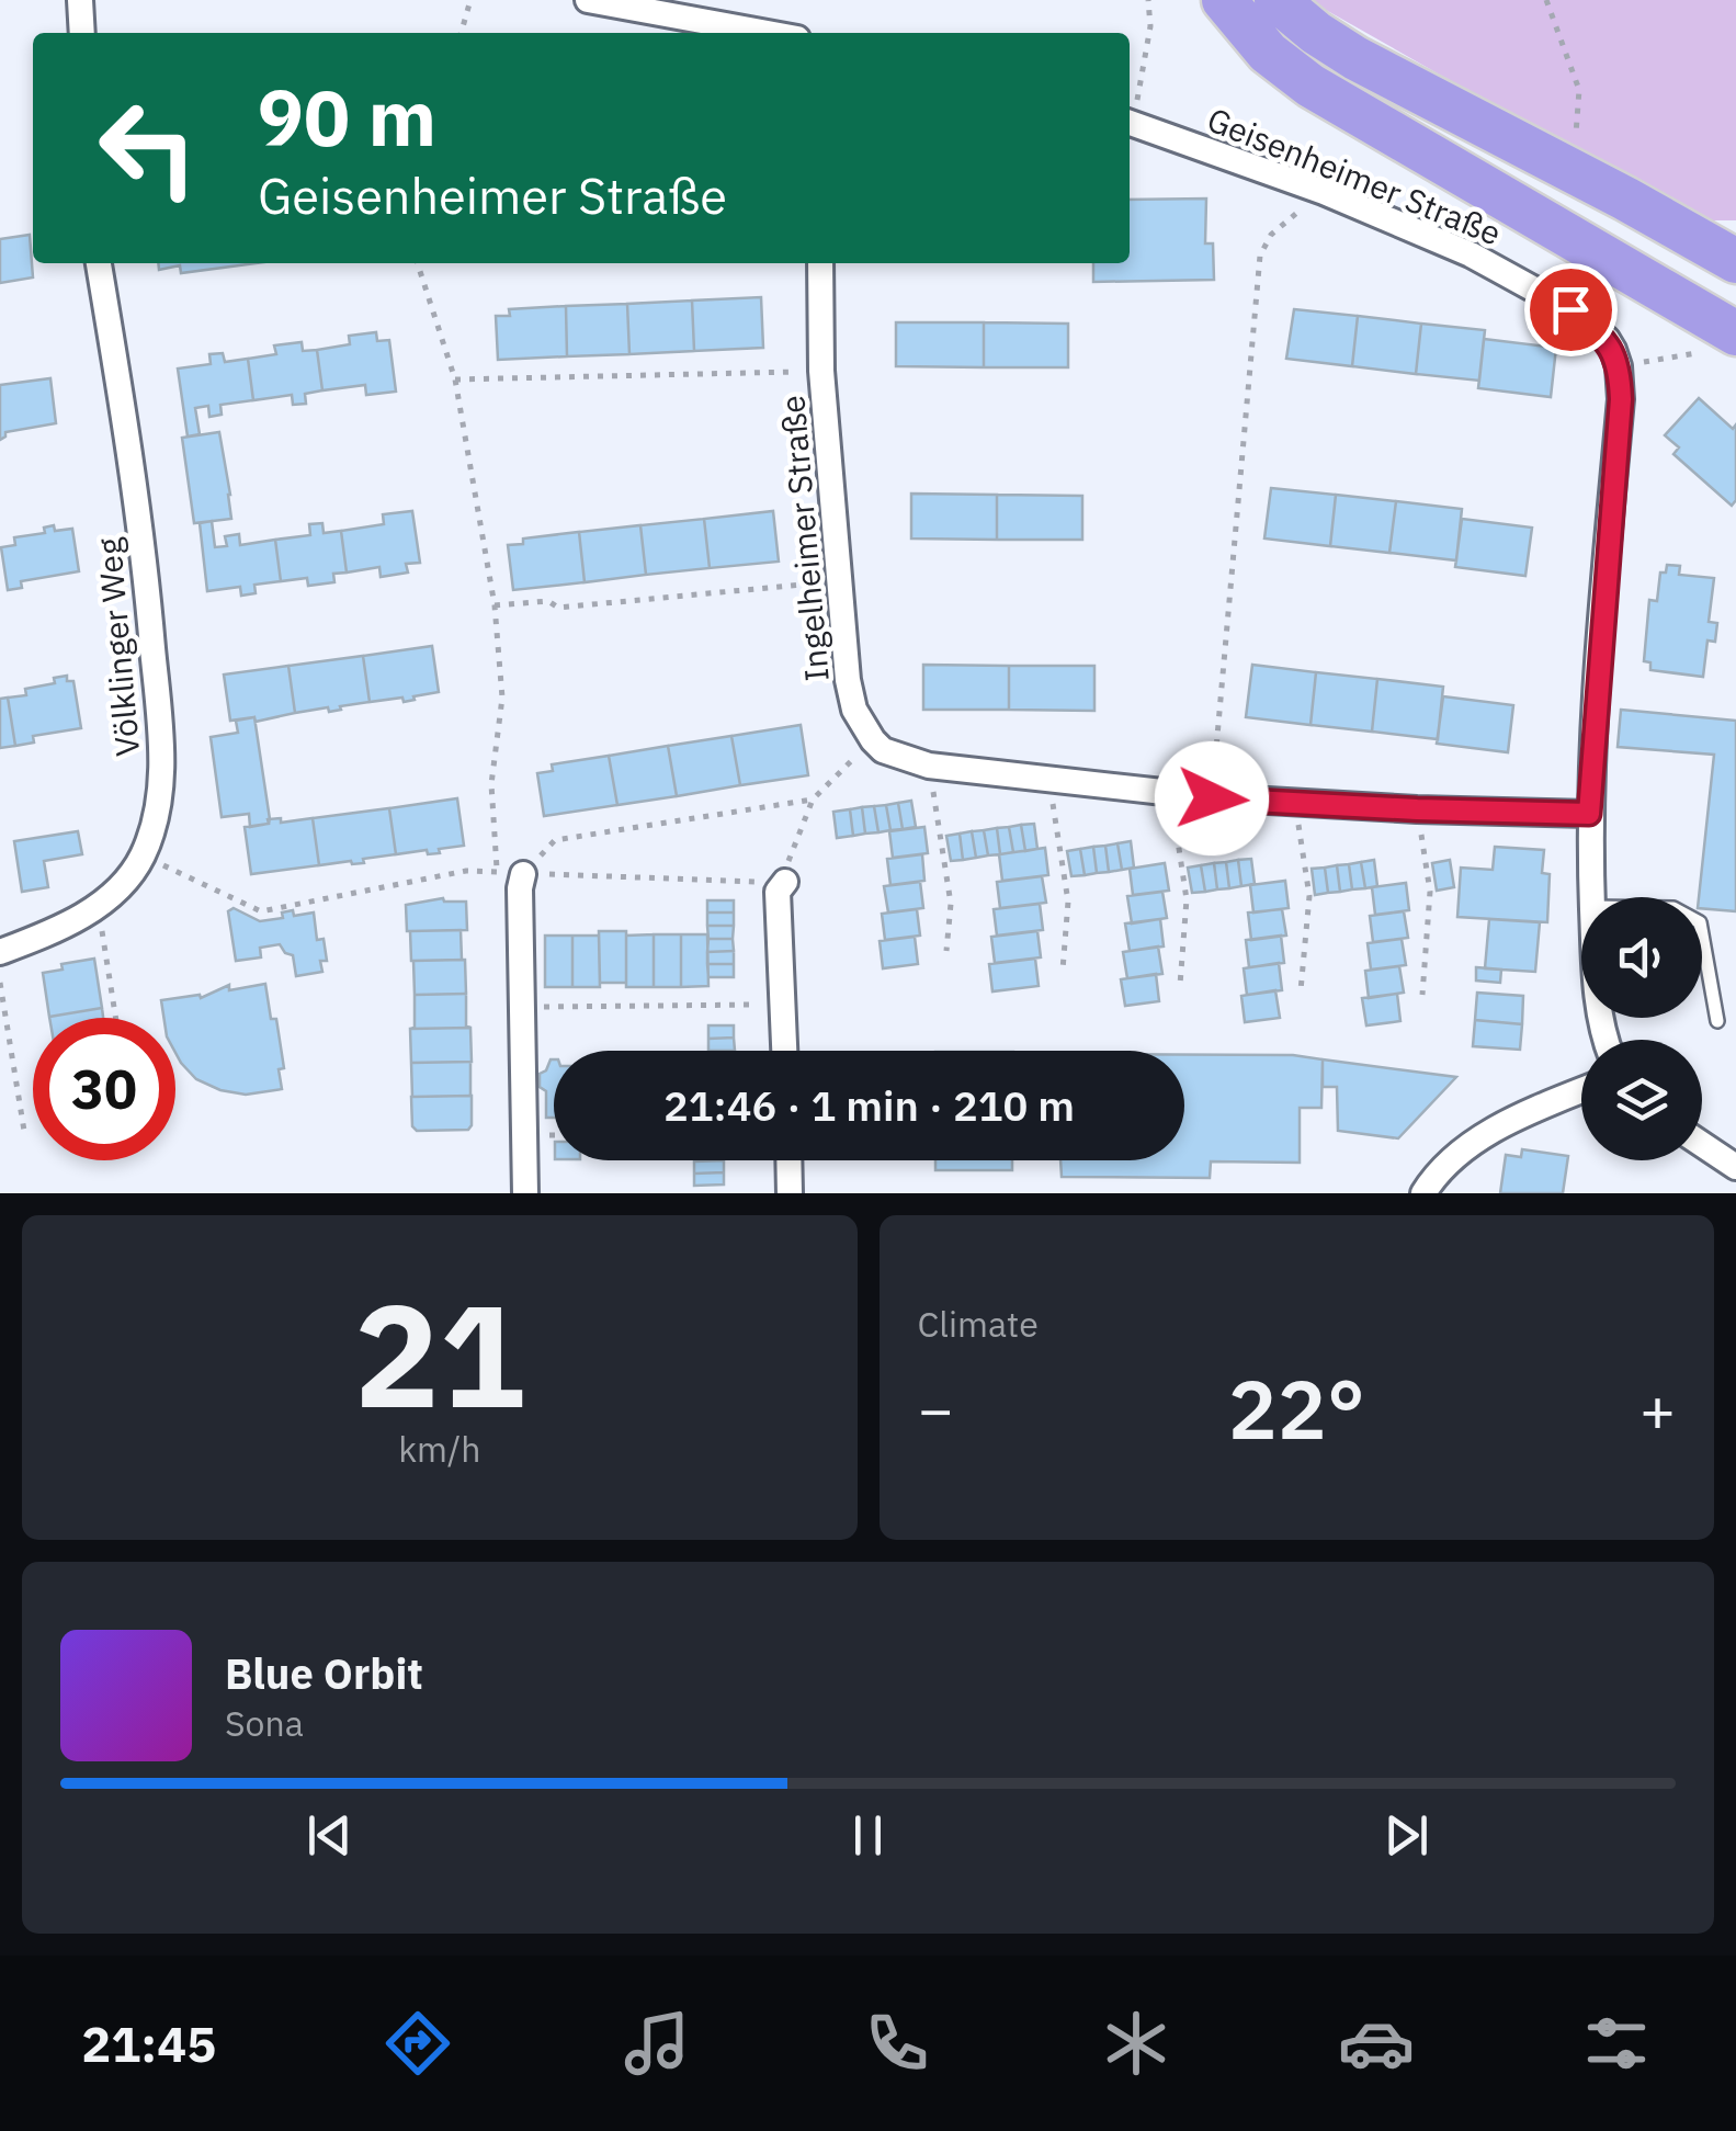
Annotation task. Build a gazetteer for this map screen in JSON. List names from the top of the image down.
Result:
{
  "streets": {
    "street": ["Geisenheimer Straße", "Ingelheimer Straße", "Völklinger Weg"]
  },
  "page": {
    "turn": ["90 m", "Geisenheimer Straße"],
    "limit": "30",
    "trip": "21:46 · 1 min · 210 m",
    "tile": [
      ["21", "km/h"],
      "Climate"
    ],
    "heat": ["−", "22°", "+"],
    "song": ["Blue Orbit", "Sona"],
    "tabs": "21:45"
  }
}
